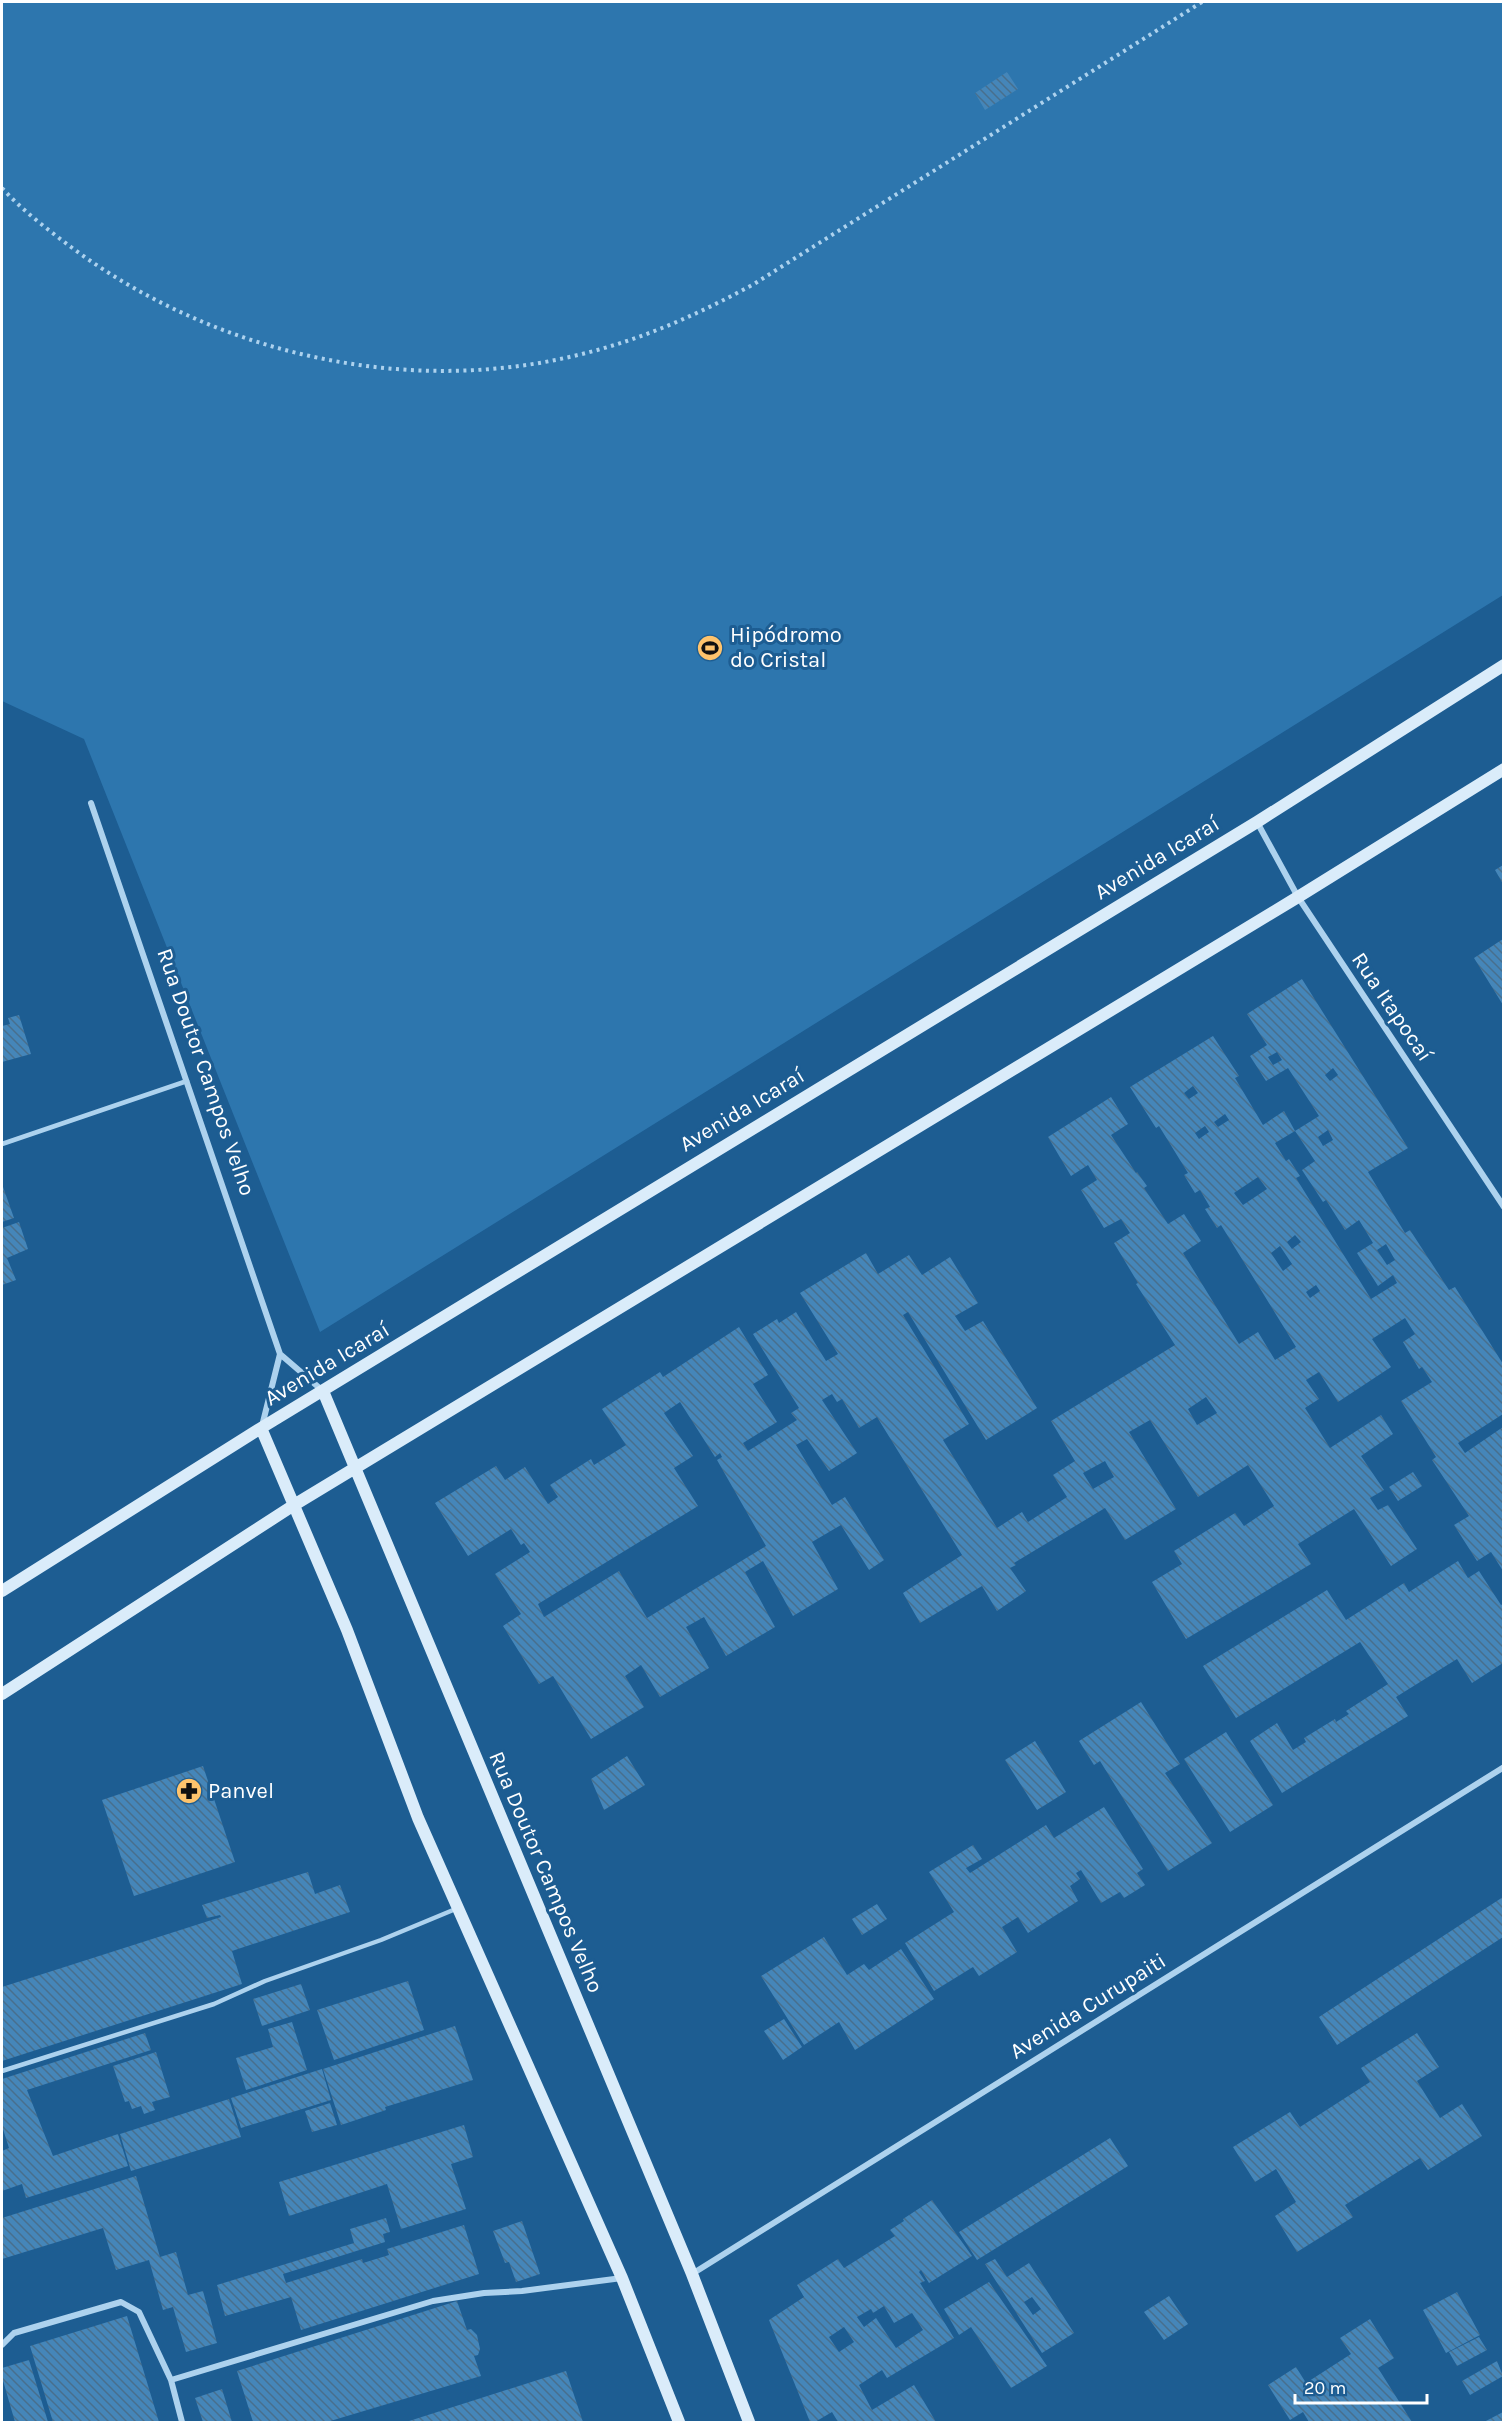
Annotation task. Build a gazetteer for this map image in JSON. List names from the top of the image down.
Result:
{
  "streets": {
    "main road": ["Avenida Icaraí", "Rua Doutor Campos Velho"],
    "street": ["Rua Itapocaí", "Avenida Curupaiti"]
  },
  "crossings": [
    ["Avenida Icaraí", "Rua Itapocaí"],
    ["Avenida Icaraí", "Rua Doutor Campos Velho"],
    ["Rua Doutor Campos Velho", "Avenida Curupaiti"]
  ],
  "places": {
    "sports": ["Hipódromo do Cristal"],
    "pharmacy": ["Panvel"]
  },
  "scale_bar": "20 m"
}
